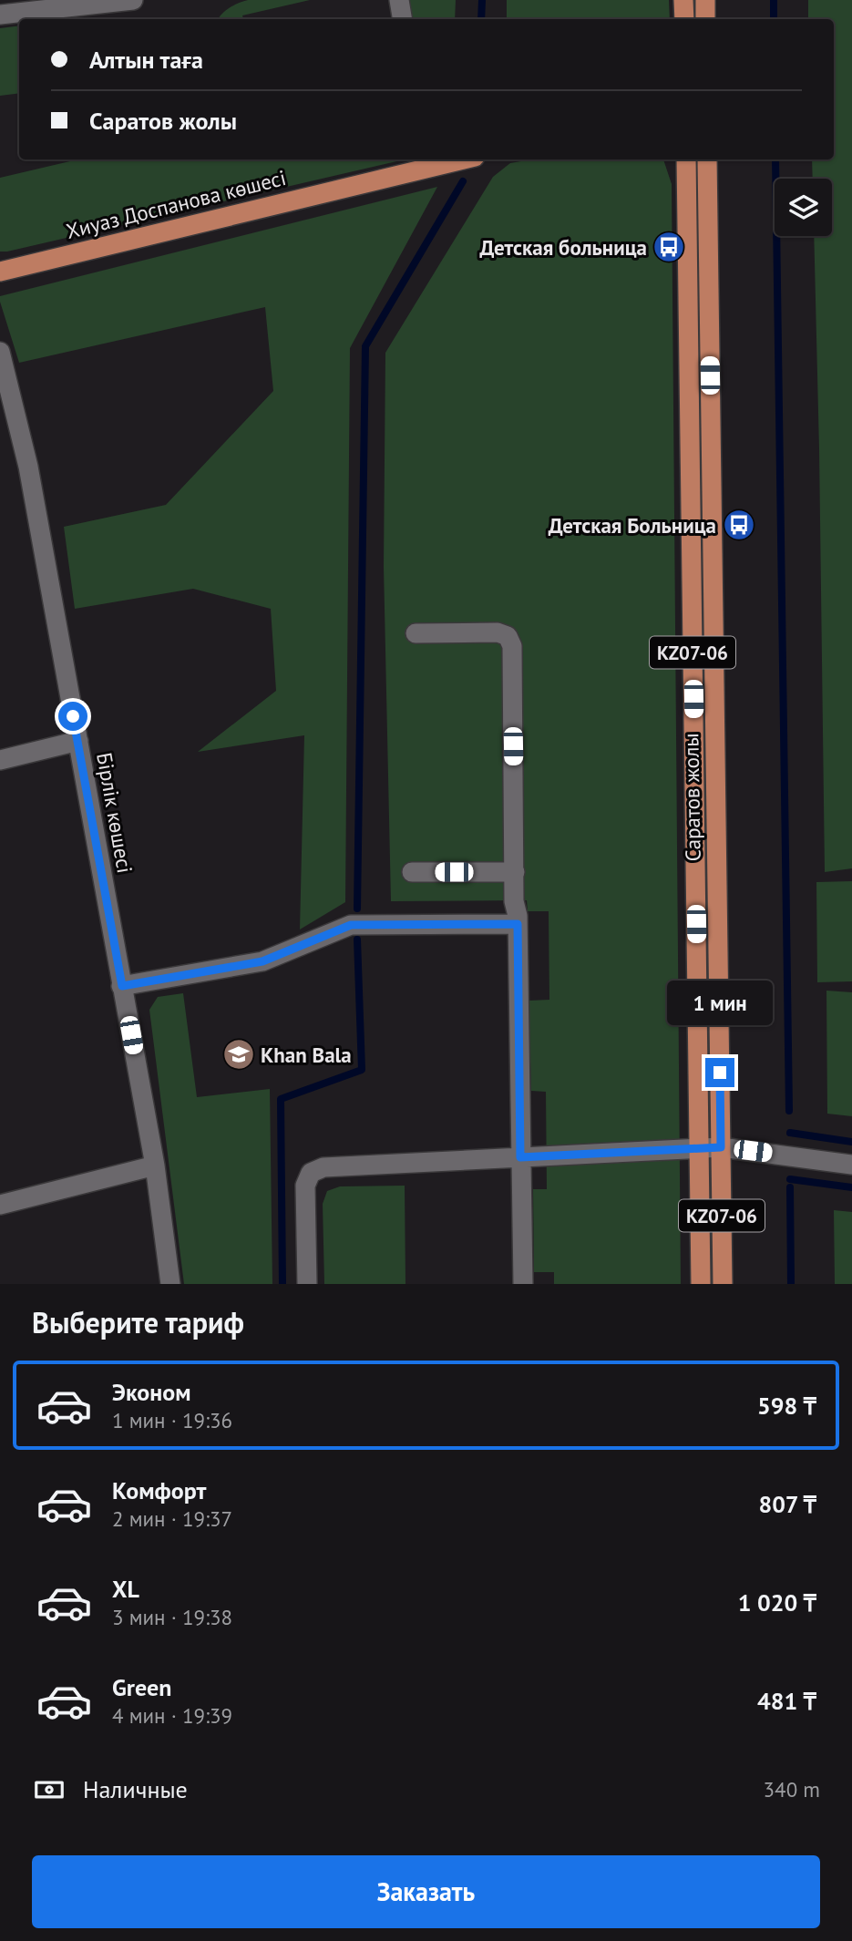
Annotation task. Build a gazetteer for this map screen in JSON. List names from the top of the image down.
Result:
{
  "streets": {
    "main road": ["Хиуаз Доспанова көшесі", "KZ07-06", "Саратов жолы"],
    "street": ["Бірлік көшесі"]
  },
  "places": {
    "bus stop": ["Детская больница", "Детская Больница"],
    "school or university": ["Khan Bala"]
  },
  "page": {
    "banner": ["Алтын таға", "Саратов жолы"],
    "bubble": "1 мин",
    "heading": "Выберите тариф",
    "list": [
      {
        "name": "Эконом",
        "note": "1 мин · 19:36",
        "value": "598 ₸"
      },
      {
        "name": "Комфорт",
        "note": "2 мин · 19:37",
        "value": "807 ₸"
      },
      {
        "name": "XL",
        "note": "3 мин · 19:38",
        "value": "1 020 ₸"
      },
      {
        "name": "Green",
        "note": "4 мин · 19:39",
        "value": "481 ₸"
      }
    ],
    "pay": ["Наличные", "340 m"],
    "buttons": "Заказать"
  }
}
